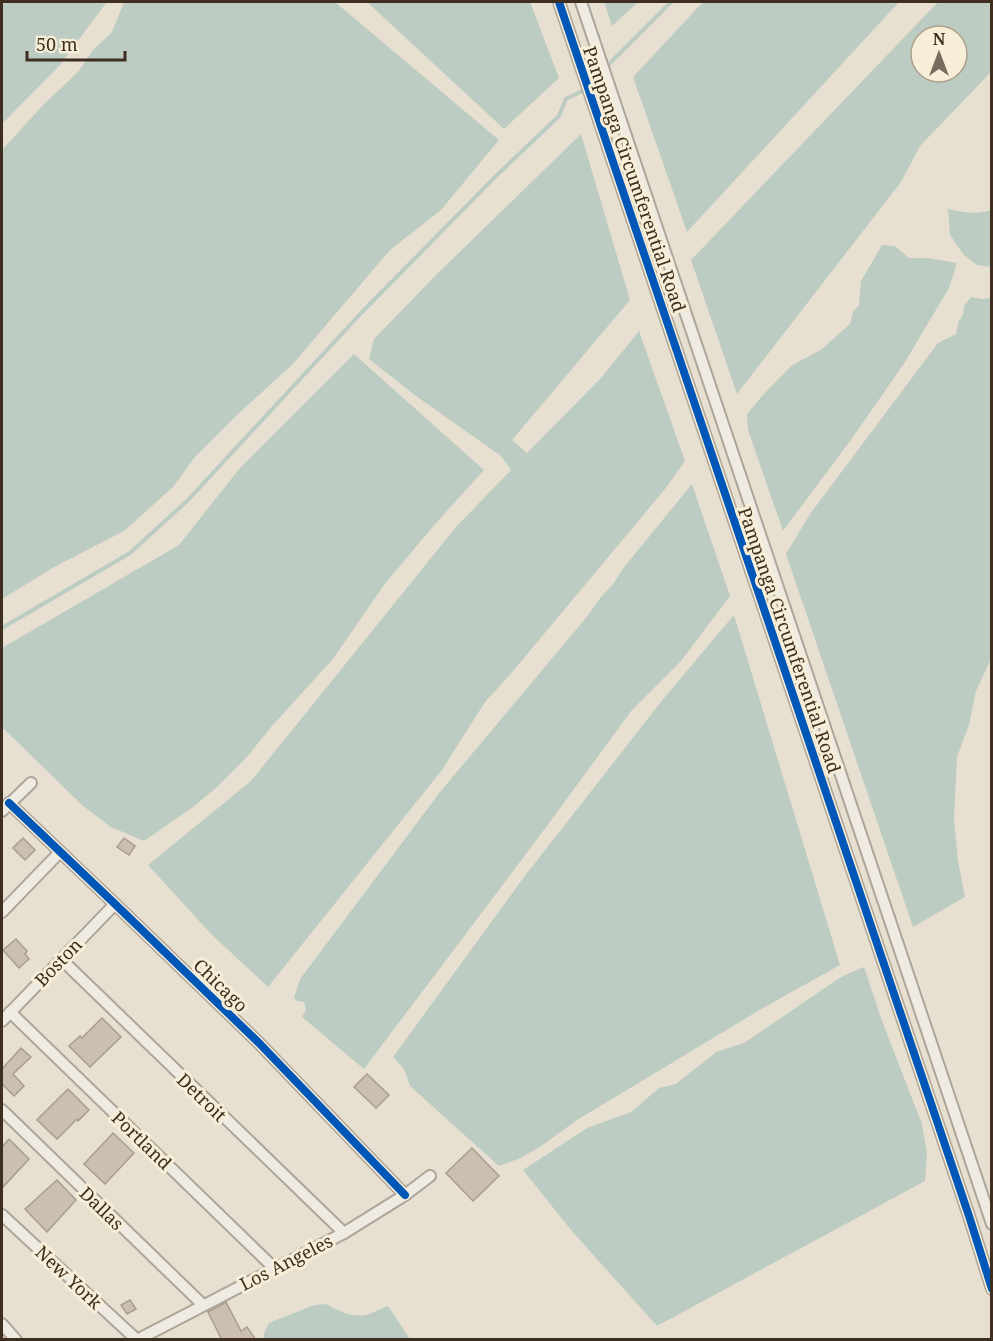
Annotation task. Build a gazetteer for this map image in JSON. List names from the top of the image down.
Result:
{
  "streets": {
    "street": [
      "Pampanga Circumferential Road",
      "Boston",
      "Chicago",
      "Detroit",
      "Portland",
      "Dallas",
      "Los Angeles",
      "New York"
    ]
  },
  "crossings": [
    ["Boston", "Chicago"],
    ["Boston", "Detroit"],
    ["Boston", "Portland"],
    ["Chicago", "Los Angeles"],
    ["Detroit", "Los Angeles"],
    ["Portland", "Los Angeles"],
    ["Dallas", "Los Angeles"],
    ["Los Angeles", "New York"]
  ],
  "scale_bar": "50 m",
  "north": "top"
}
